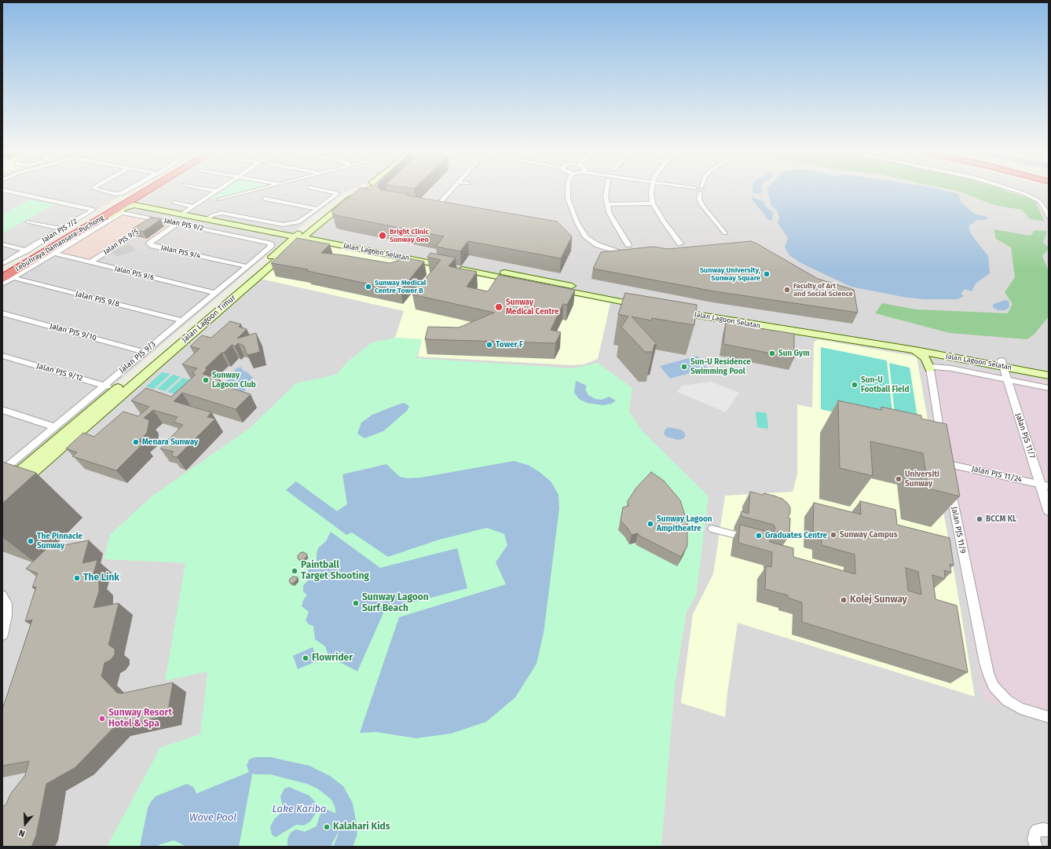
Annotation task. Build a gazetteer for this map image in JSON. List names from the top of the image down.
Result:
{
  "streets": {
    "highway": ["Lebuhraya Damansara–Puchong"],
    "main road": ["Jalan Lagoon Selatan", "Jalan Lagoon Timur"],
    "street": [
      "Jalan PJS 9/2",
      "Jalan PJS 7/2",
      "Jalan PJS 9/5",
      "Jalan PJS 9/4",
      "Jalan PJS 9/6",
      "Jalan PJS 9/8",
      "Jalan PJS 9/10",
      "Jalan PJS 9/3",
      "Jalan PJS 9/12",
      "Jalan PJS 11/7",
      "Jalan PJS 11/24",
      "Jalan PJS 11/9"
    ]
  },
  "crossings": [
    ["Jalan PJS 9/2", "Jalan PJS 9/5"],
    ["Jalan PJS 9/2", "Jalan PJS 9/4"],
    ["Jalan PJS 9/2", "Jalan PJS 9/6"],
    ["Jalan PJS 9/2", "Jalan PJS 9/8"],
    ["Jalan PJS 9/2", "Jalan PJS 9/3"],
    ["Jalan PJS 9/5", "Jalan Lagoon Selatan"],
    ["Jalan PJS 9/5", "Jalan PJS 9/6"],
    ["Lebuhraya Damansara–Puchong", "Jalan Lagoon Selatan"],
    ["Jalan PJS 9/4", "Jalan PJS 9/3"],
    ["Jalan Lagoon Selatan", "Jalan Lagoon Timur"],
    ["Jalan Lagoon Selatan", "Jalan PJS 11/7"],
    ["Jalan PJS 9/6", "Jalan PJS 9/3"],
    ["Jalan PJS 9/8", "Jalan PJS 9/3"],
    ["Jalan Lagoon Timur", "Jalan PJS 9/12"],
    ["Jalan PJS 9/10", "Jalan PJS 9/3"],
    ["Jalan PJS 9/3", "Jalan PJS 9/12"],
    ["Jalan PJS 11/7", "Jalan PJS 11/24"]
  ],
  "water": ["Lake Kariba", "Wave Pool"],
  "places": [
    "Bright Clinic Sunway Geo",
    "Sunway University, Sunway Square",
    "Sunway Medical Centre Tower B",
    "Faculty of Art and Social Science",
    "Sunway Medical Centre",
    "Tower F",
    "Sun Gym",
    "Sun-U Residence Swimming Pool",
    "Sunway Lagoon Club",
    "Sun-U Football Field",
    "Menara Sunway",
    "Universiti Sunway",
    "BCCM KL",
    "Sunway Lagoon Ampitheatre",
    "Sunway Campus",
    "Graduates Centre",
    "The Pinnacle Sunway",
    "Paintball Target Shooting",
    "The Link",
    "Kolej Sunway",
    "Sunway Lagoon Surf Beach",
    "Flowrider",
    "Sunway Resort Hotel & Spa",
    "Kalahari Kids"
  ],
  "north": "bottom"
}
